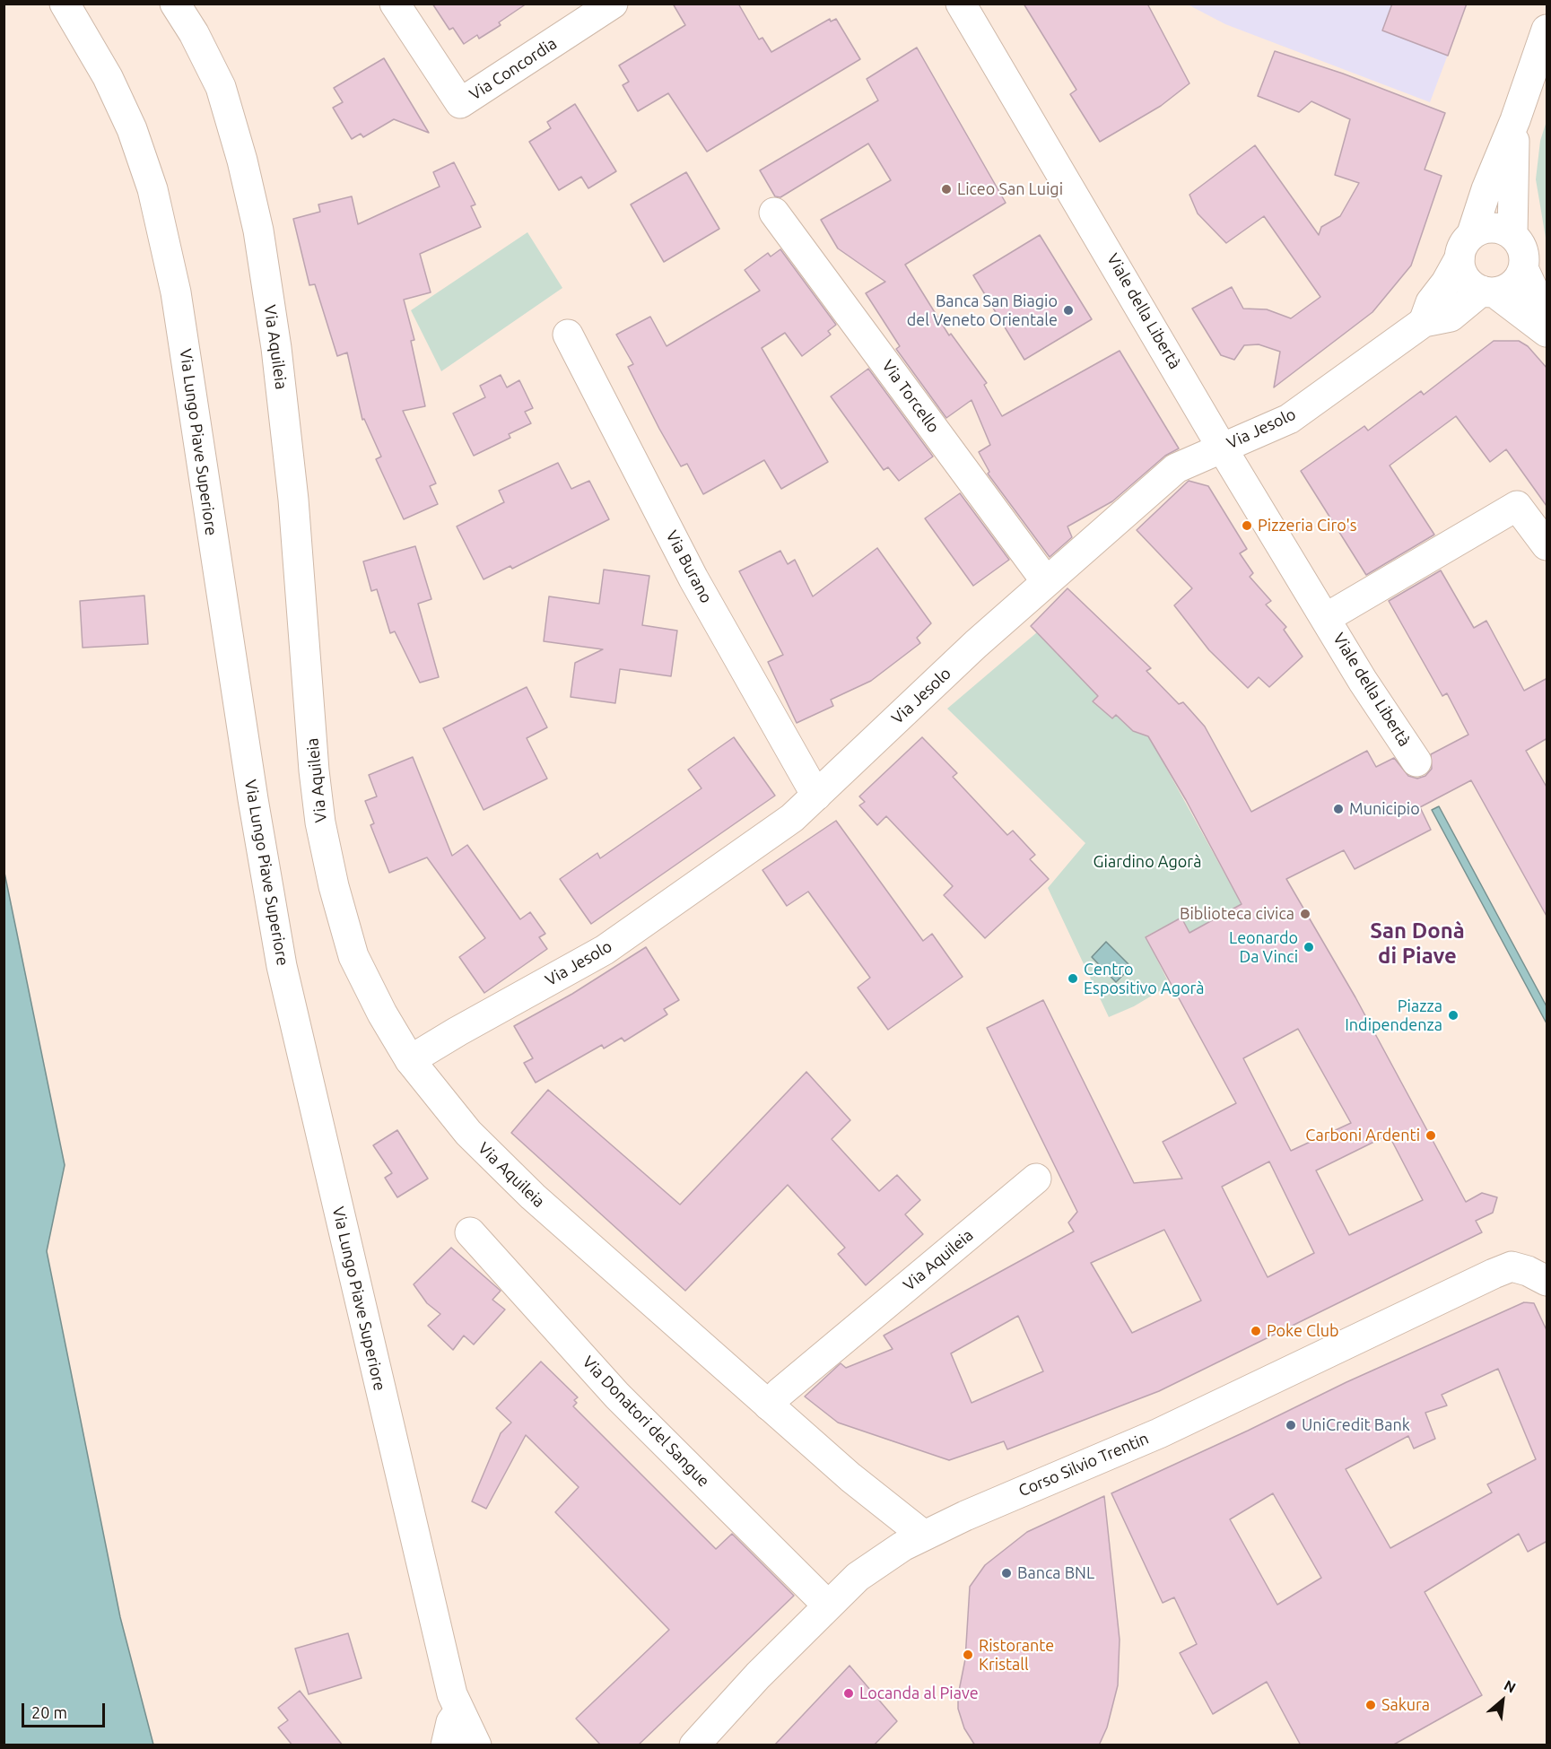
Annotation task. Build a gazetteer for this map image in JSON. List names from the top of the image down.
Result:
{
  "streets": {
    "street": [
      "Via Concordia",
      "Viale della Libertà",
      "Via Aquileia",
      "Via Torcello",
      "Via Jesolo",
      "Via Lungo Piave Superiore",
      "Via Burano",
      "Via Donatori del Sangue",
      "Corso Silvio Trentin"
    ]
  },
  "crossings": [
    ["Viale della Libertà", "Via Jesolo"],
    ["Via Aquileia", "Via Jesolo"],
    ["Via Aquileia", "Corso Silvio Trentin"],
    ["Via Torcello", "Via Jesolo"],
    ["Via Jesolo", "Via Burano"],
    ["Via Donatori del Sangue", "Corso Silvio Trentin"]
  ],
  "districts": ["San Donà di Piave"],
  "parks": ["Giardino Agorà"],
  "places": [
    "Liceo San Luigi",
    "Banca San Biagio del Veneto Orientale",
    "Pizzeria Ciro's",
    "Municipio",
    "Biblioteca civica",
    "Leonardo Da Vinci",
    "Centro Espositivo Agorà",
    "Piazza Indipendenza",
    "Carboni Ardenti",
    "Poke Club",
    "UniCredit Bank",
    "Banca BNL",
    "Ristorante Kristall",
    "Locanda al Piave",
    "Sakura"
  ],
  "scale_bar": "20 m",
  "north": "top right"
}
